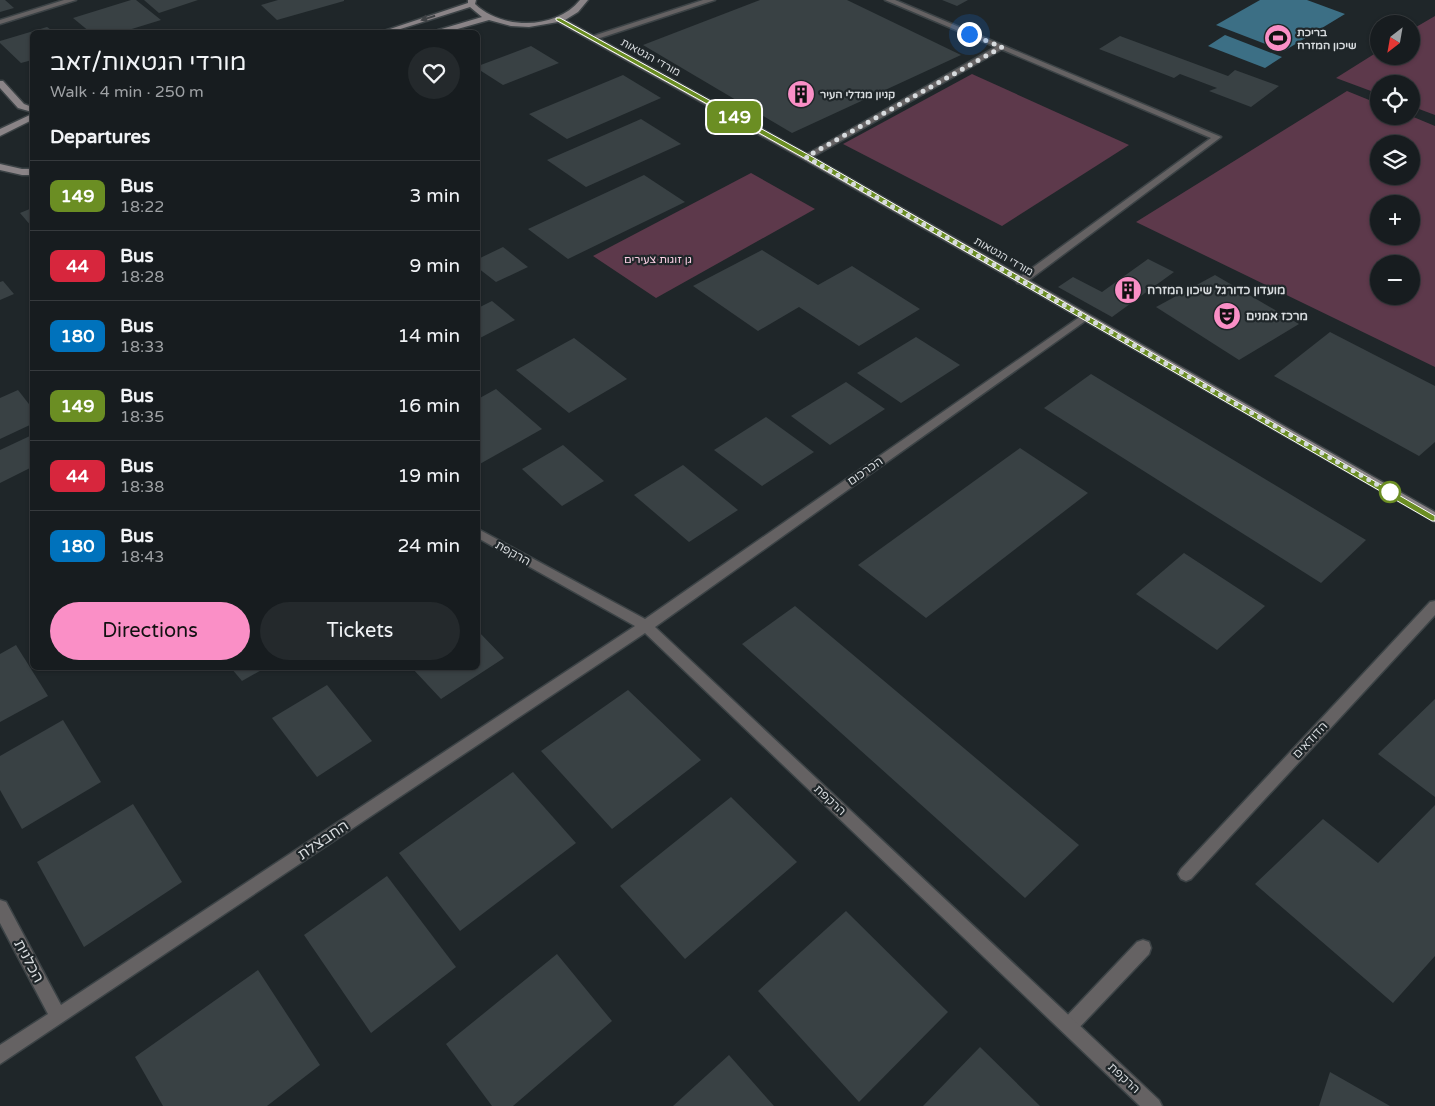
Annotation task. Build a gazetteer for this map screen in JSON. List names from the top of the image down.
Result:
{
  "streets": {
    "street": [
      "מורדי הגטאות",
      "הכרכום",
      "הרקפת",
      "הדודאים",
      "החבצלת",
      "הכלנית"
    ]
  },
  "crossings": [
    ["מורדי הגטאות", "הכרכום"],
    ["הכרכום", "הרקפת"],
    ["הכרכום", "החבצלת"],
    ["הרקפת", "החבצלת"],
    ["החבצלת", "הכלנית"]
  ],
  "parks": ["גן זוגות צעירים"],
  "places": {
    "sports": ["בריכת שיכון המזרח"],
    "building": ["קניון מגדלי העיר", "מועדון כדורגל שיכון המזרח"],
    "theatre": ["מרכז אמנים"]
  },
  "lines": ["bus line 149"],
  "north": "bottom left",
  "page": {
    "on_map": "149",
    "map_buttons": ["+", "−"],
    "heading": [
      ["מורדי הגטאות/זאב", "Walk · 4 min · 250 m"],
      "Departures"
    ],
    "list": [
      {
        "mark": "149",
        "name": "Bus",
        "note": "18:22",
        "value": "3 min"
      },
      {
        "mark": "44",
        "name": "Bus",
        "note": "18:28",
        "value": "9 min"
      },
      {
        "mark": "180",
        "name": "Bus",
        "note": "18:33",
        "value": "14 min"
      },
      {
        "mark": "149",
        "name": "Bus",
        "note": "18:35",
        "value": "16 min"
      },
      {
        "mark": "44",
        "name": "Bus",
        "note": "18:38",
        "value": "19 min"
      },
      {
        "mark": "180",
        "name": "Bus",
        "note": "18:43",
        "value": "24 min"
      }
    ],
    "buttons": ["Directions", "Tickets"]
  }
}
